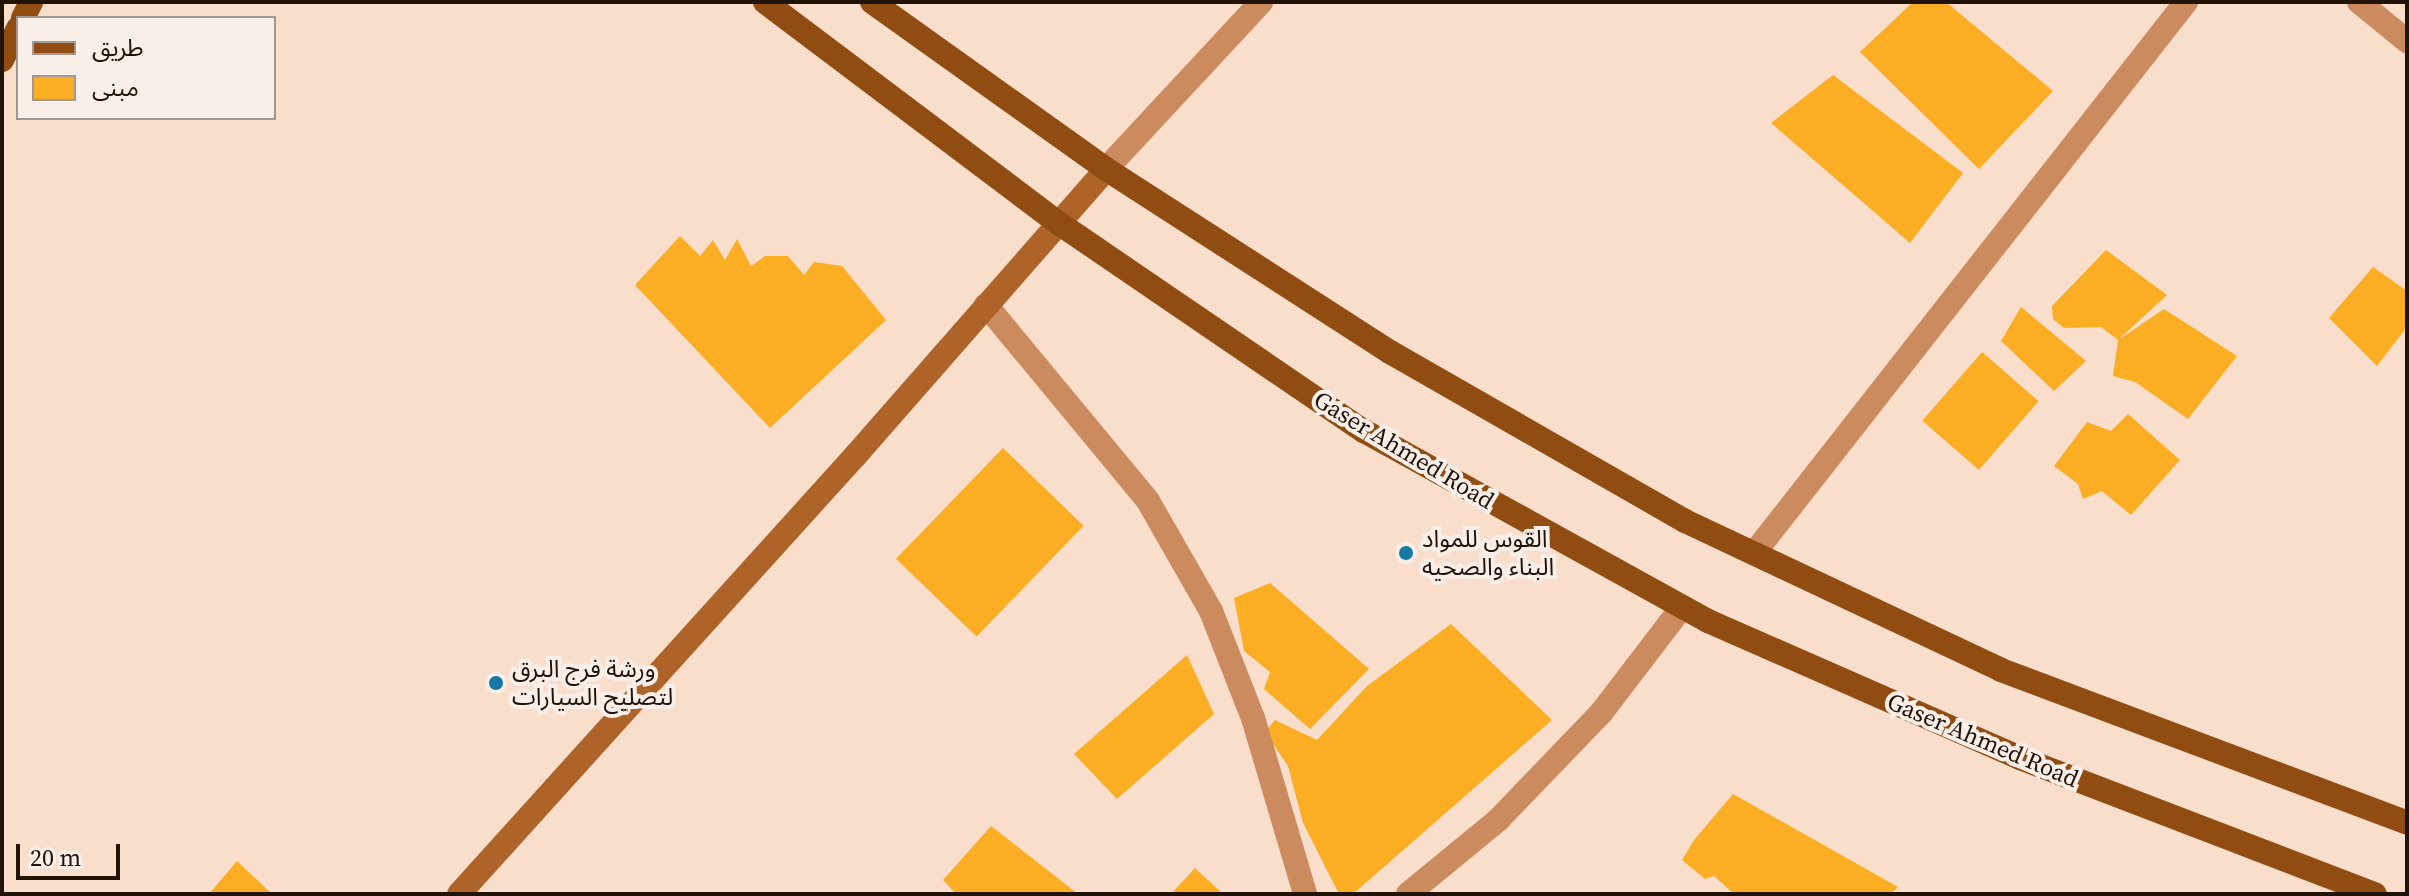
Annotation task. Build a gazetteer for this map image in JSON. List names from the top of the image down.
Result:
{
  "streets": {
    "main road": ["Gaser Ahmed Road"]
  },
  "places": ["القوس للمواد البناء والصحيه", "ورشة فرج البرق لتصليح السيارات"],
  "legend": ["طريق", "مبنى"],
  "scale_bar": "20 m"
}
